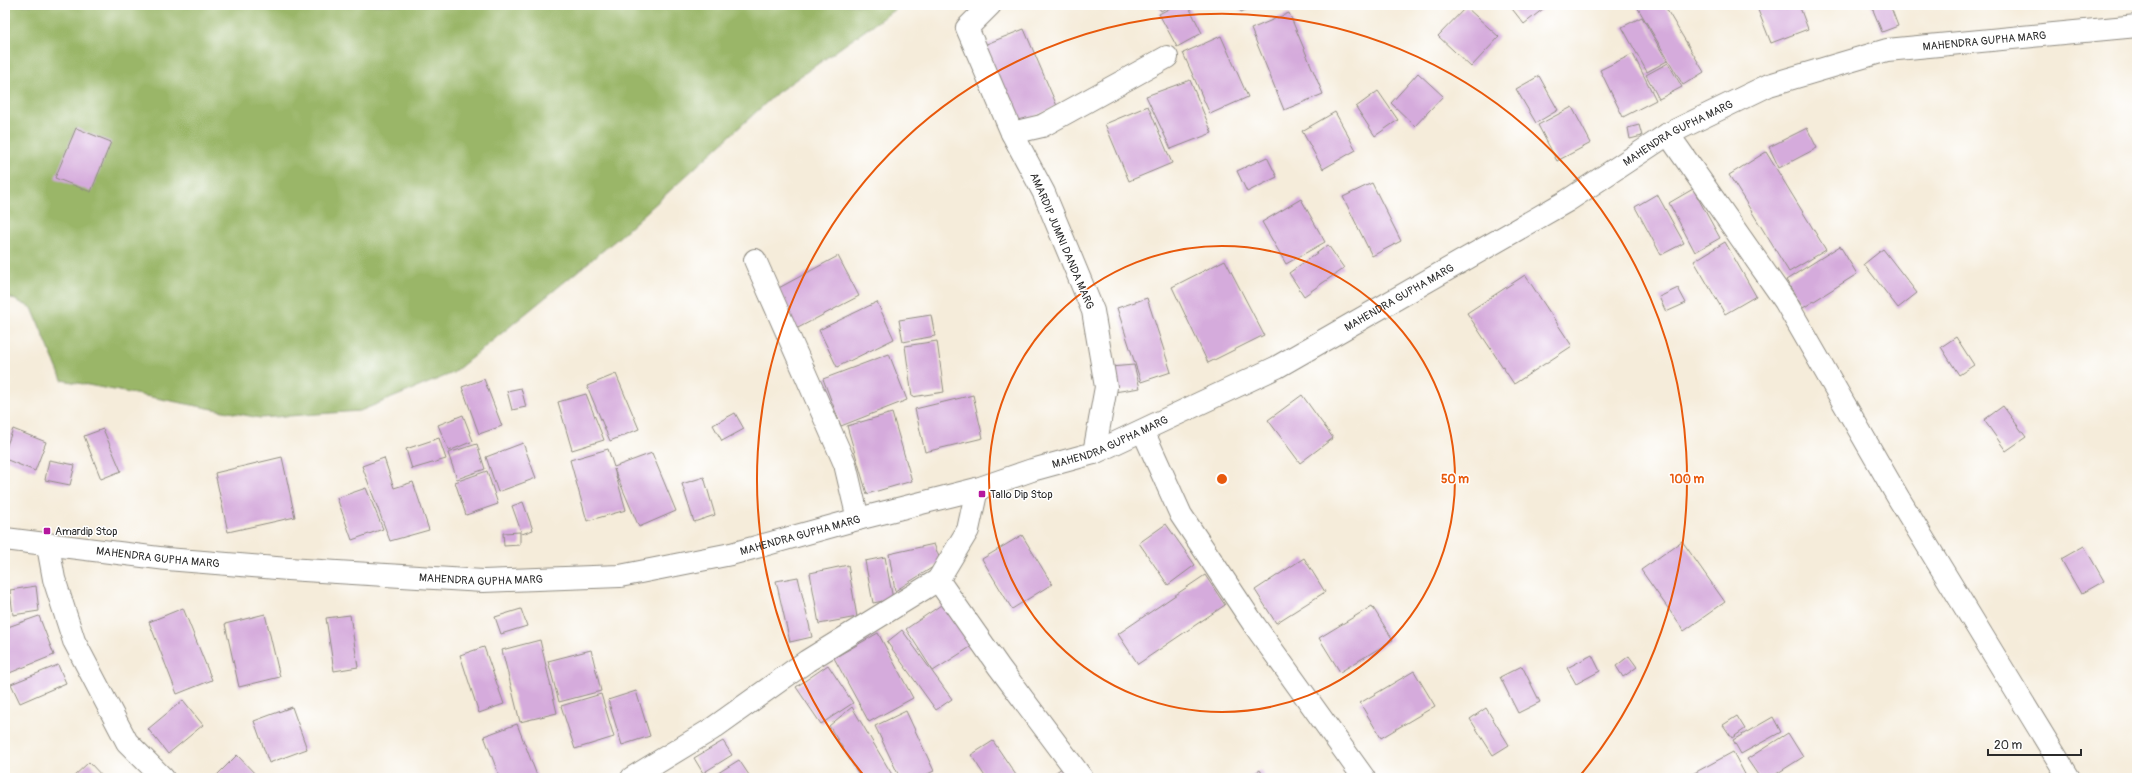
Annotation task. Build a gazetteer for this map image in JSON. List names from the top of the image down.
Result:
{
  "streets": {
    "street": ["MAHENDRA GUPHA MARG", "AMARDIP JUMNI DANDA MARG"]
  },
  "crossings": [
    ["MAHENDRA GUPHA MARG", "AMARDIP JUMNI DANDA MARG"]
  ],
  "places": {
    "transit": ["Tallo Dip Stop", "Amardip Stop"]
  },
  "scale_bar": "20 m",
  "rings": ["50 m", "100 m"]
}
